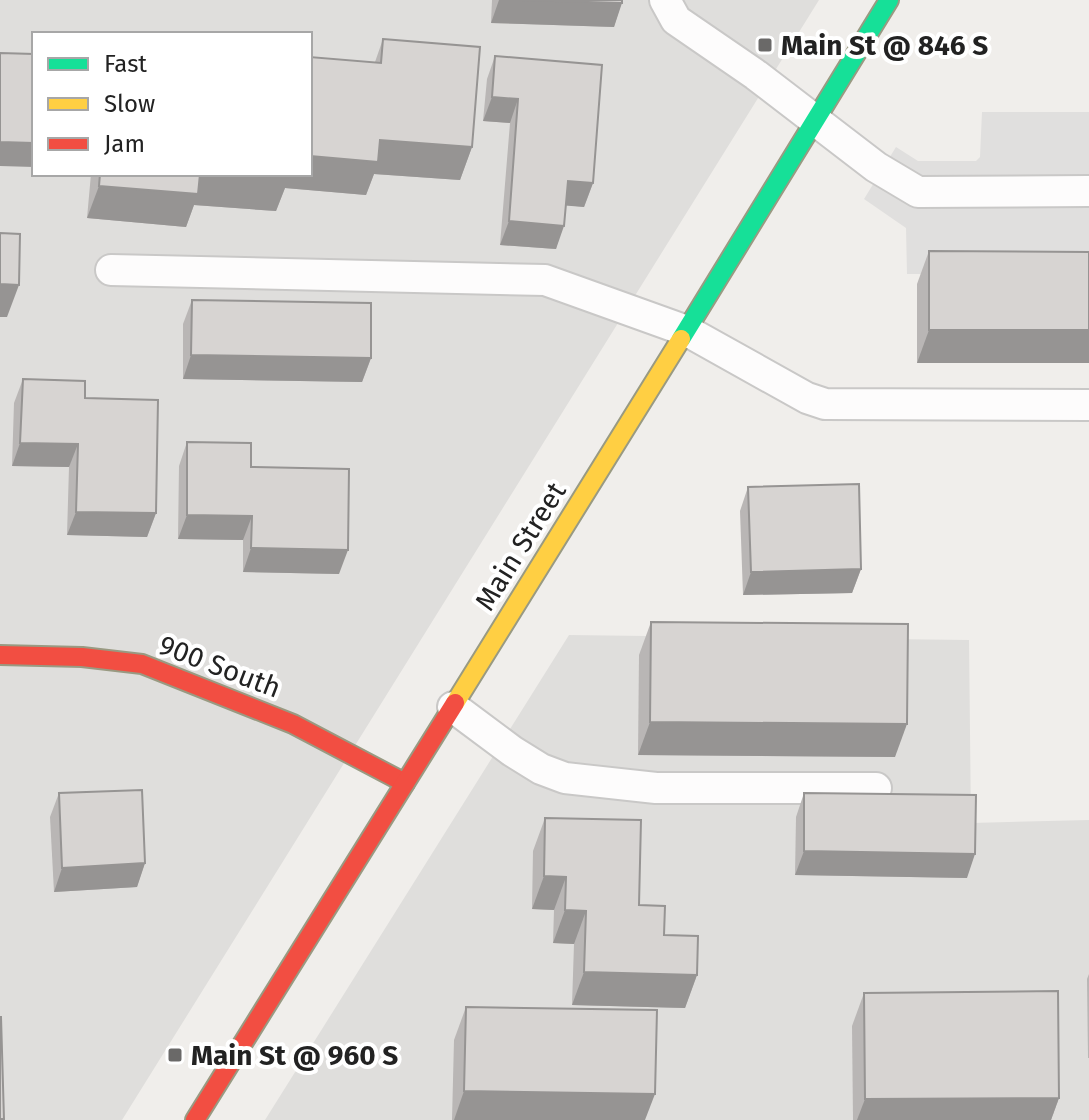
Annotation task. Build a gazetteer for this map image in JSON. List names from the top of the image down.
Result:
{
  "streets": {
    "street": ["Main Street", "900 South"]
  },
  "crossings": [
    ["Main Street", "900 South"]
  ],
  "places": {
    "transit": ["Main St @ 846 S", "Main St @ 960 S"]
  },
  "legend": ["Fast", "Slow", "Jam"]
}
